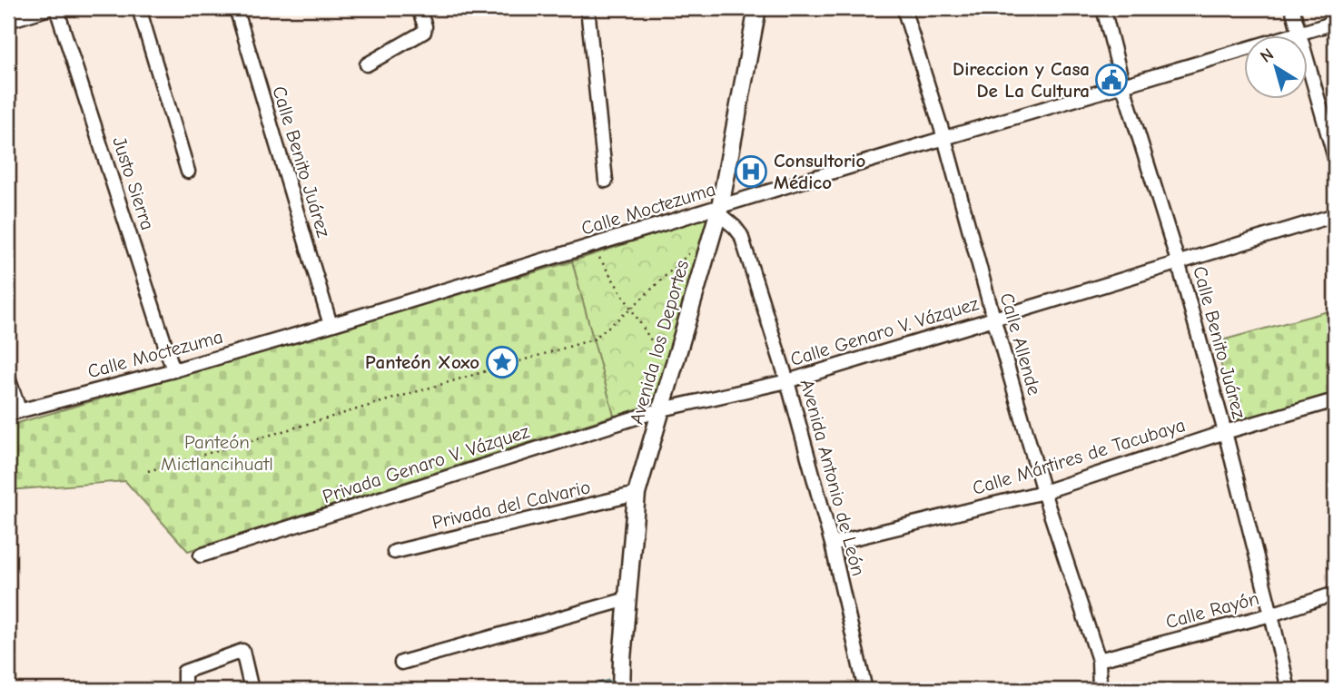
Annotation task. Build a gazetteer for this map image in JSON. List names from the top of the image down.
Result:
{
  "streets": {
    "street": [
      "Calle Benito Juárez",
      "Justo Sierra",
      "Calle Moctezuma",
      "Calle Genaro V. Vázquez",
      "Avenida los Deportes",
      "Calle Allende",
      "Calle Mártires de Tacubaya",
      "Privada Genaro V. Vázquez",
      "Avenida Antonio de León",
      "Privada del Calvario",
      "Calle Rayón"
    ]
  },
  "crossings": [
    ["Calle Benito Juárez", "Calle Moctezuma"],
    ["Calle Benito Juárez", "Calle Genaro V. Vázquez"],
    ["Calle Benito Juárez", "Calle Mártires de Tacubaya"],
    ["Calle Benito Juárez", "Calle Rayón"],
    ["Justo Sierra", "Calle Moctezuma"],
    ["Calle Moctezuma", "Avenida los Deportes"],
    ["Calle Moctezuma", "Calle Allende"],
    ["Calle Moctezuma", "Avenida Antonio de León"],
    ["Calle Genaro V. Vázquez", "Avenida los Deportes"],
    ["Calle Genaro V. Vázquez", "Calle Allende"],
    ["Calle Genaro V. Vázquez", "Privada Genaro V. Vázquez"],
    ["Calle Genaro V. Vázquez", "Avenida Antonio de León"],
    ["Avenida los Deportes", "Privada Genaro V. Vázquez"],
    ["Avenida los Deportes", "Avenida Antonio de León"],
    ["Avenida los Deportes", "Privada del Calvario"],
    ["Calle Allende", "Calle Mártires de Tacubaya"],
    ["Calle Allende", "Calle Rayón"],
    ["Calle Mártires de Tacubaya", "Avenida Antonio de León"]
  ],
  "parks": ["Panteón Mictlancihuatl"],
  "places": {
    "public building": ["Direccion y Casa De La Cultura"],
    "hospital": ["Consultorio Médico"],
    "place": ["Panteón Xoxo"]
  },
  "north": "top left"
}
